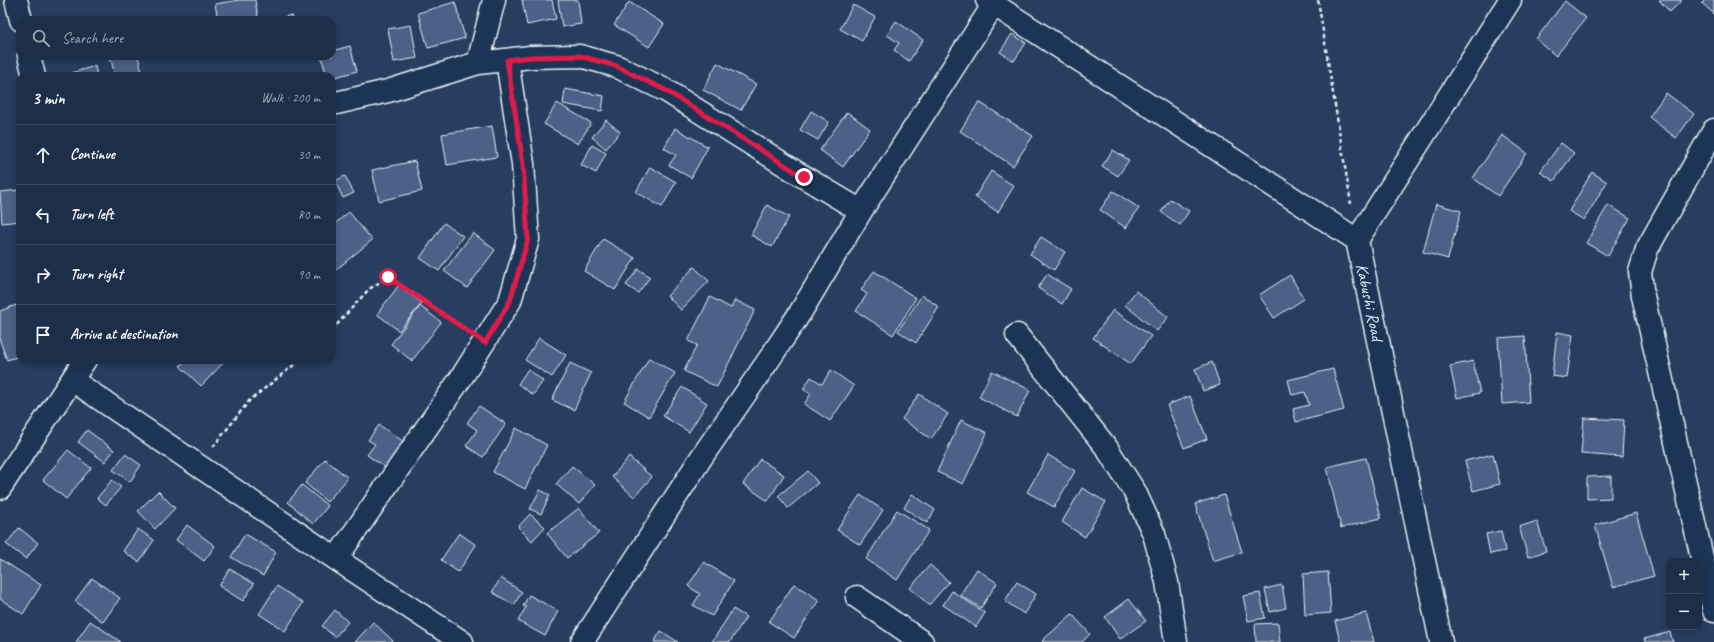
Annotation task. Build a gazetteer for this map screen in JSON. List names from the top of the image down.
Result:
{
  "streets": {
    "street": ["Kabushi Road"]
  },
  "page": {
    "search": "Search here",
    "heading": ["3 min", "Walk · 200 m"],
    "list": [
      ["Continue", "30 m"],
      ["Turn left", "80 m"],
      ["Turn right", "90 m"],
      "Arrive at destination"
    ],
    "map_buttons": ["+", "−"]
  }
}
